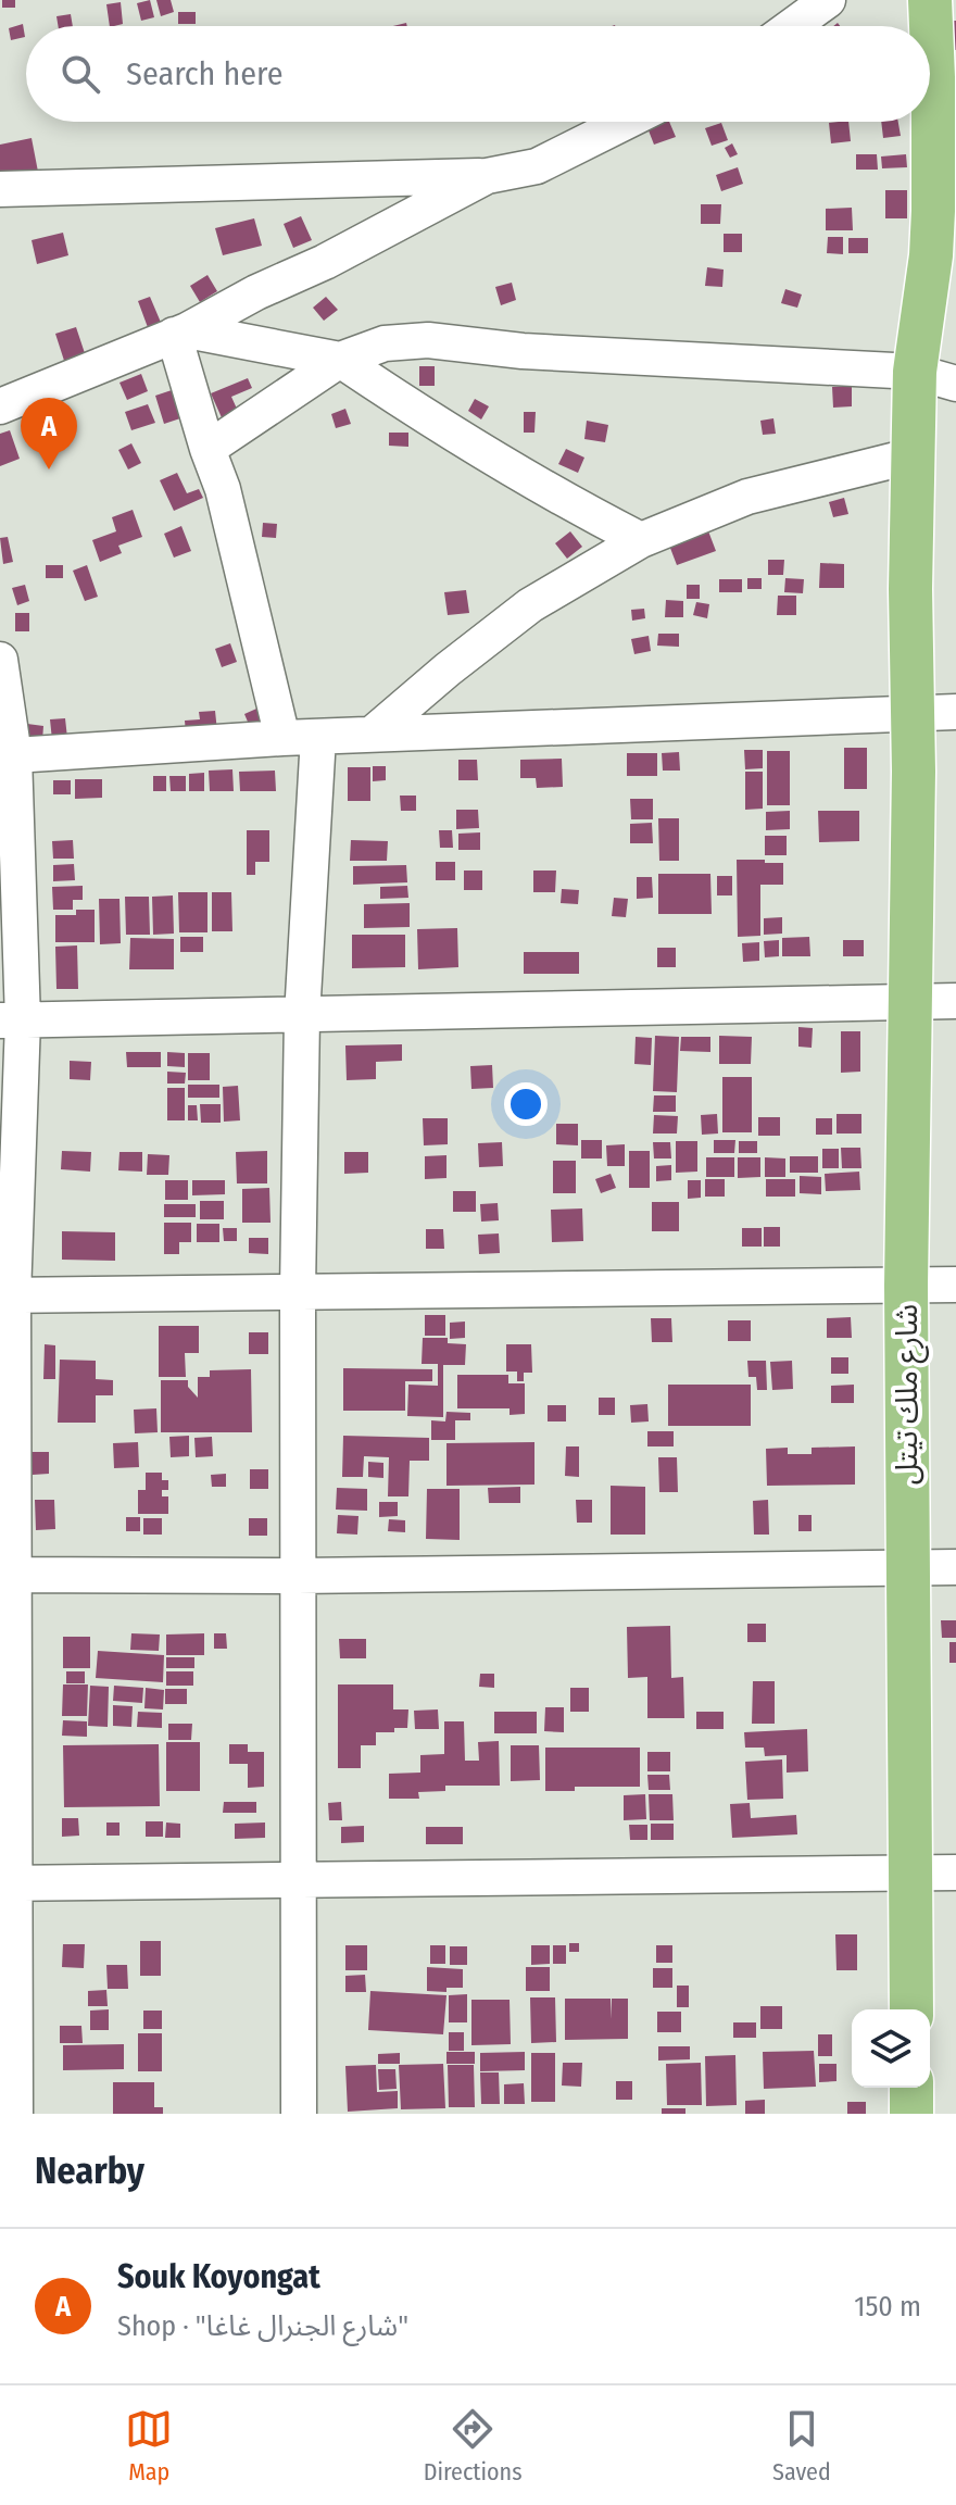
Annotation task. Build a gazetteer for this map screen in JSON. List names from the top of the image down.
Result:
{
  "streets": {
    "main road": ["شارع ملك تيتل"]
  },
  "page": {
    "search": "Search here",
    "pins": "A",
    "heading": "Nearby",
    "list": [
      {
        "mark": "A",
        "name": "Souk Koyongat",
        "note": "Shop · \"شارع الجنرال غاغا\"",
        "value": "150 m"
      }
    ],
    "nav": ["Map", "Directions", "Saved"]
  }
}
